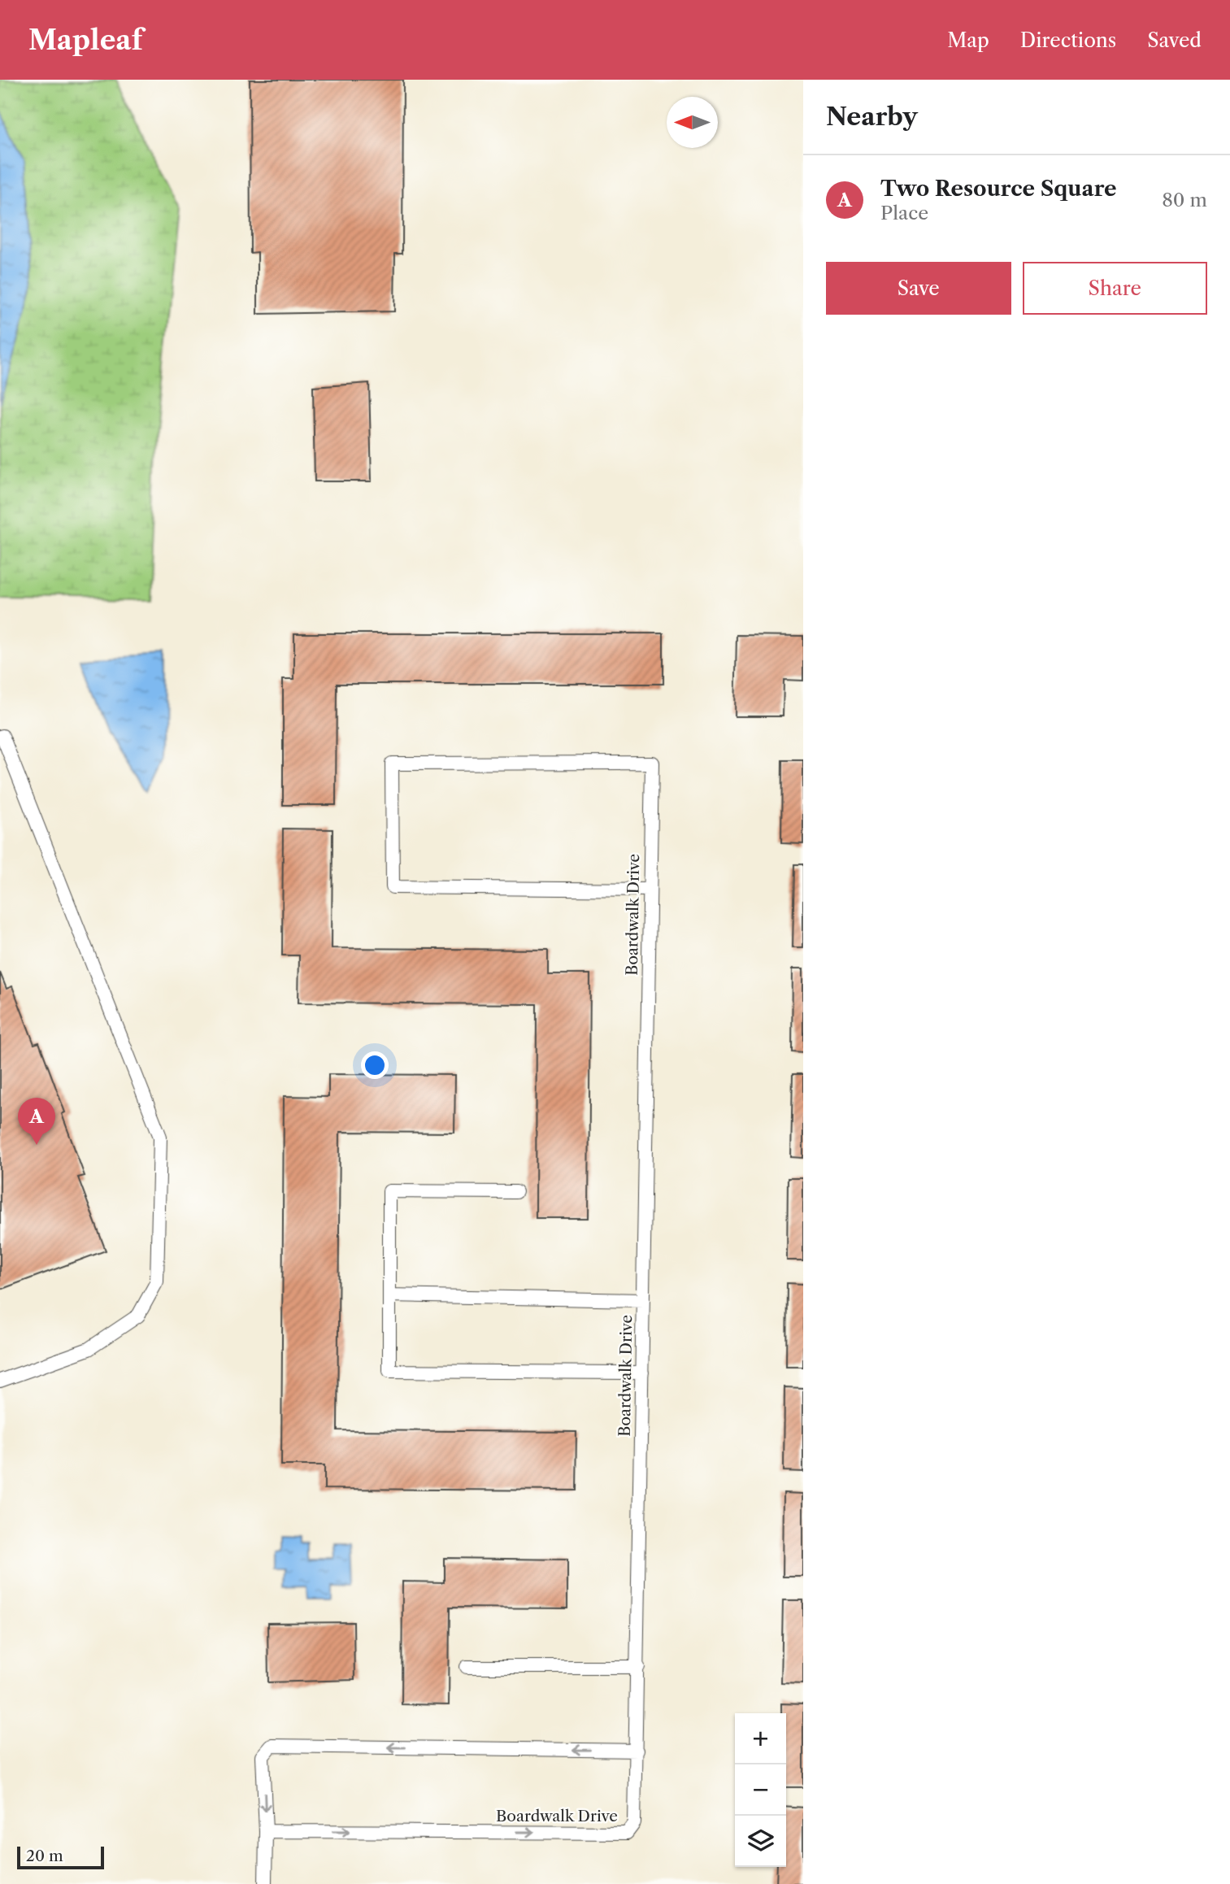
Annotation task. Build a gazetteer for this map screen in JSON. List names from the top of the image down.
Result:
{
  "streets": {
    "lane": ["Boardwalk Drive"]
  },
  "scale_bar": "20 m",
  "north": "left",
  "page": {
    "header": "Mapleaf",
    "nav": ["Map", "Directions", "Saved"],
    "heading": "Nearby",
    "list": [
      {
        "mark": "A",
        "name": "Two Resource Square",
        "note": "Place",
        "value": "80 m"
      }
    ],
    "buttons": ["Save", "Share"],
    "pins": "A",
    "map_buttons": ["+", "−"],
    "scale": "20 m"
  }
}
